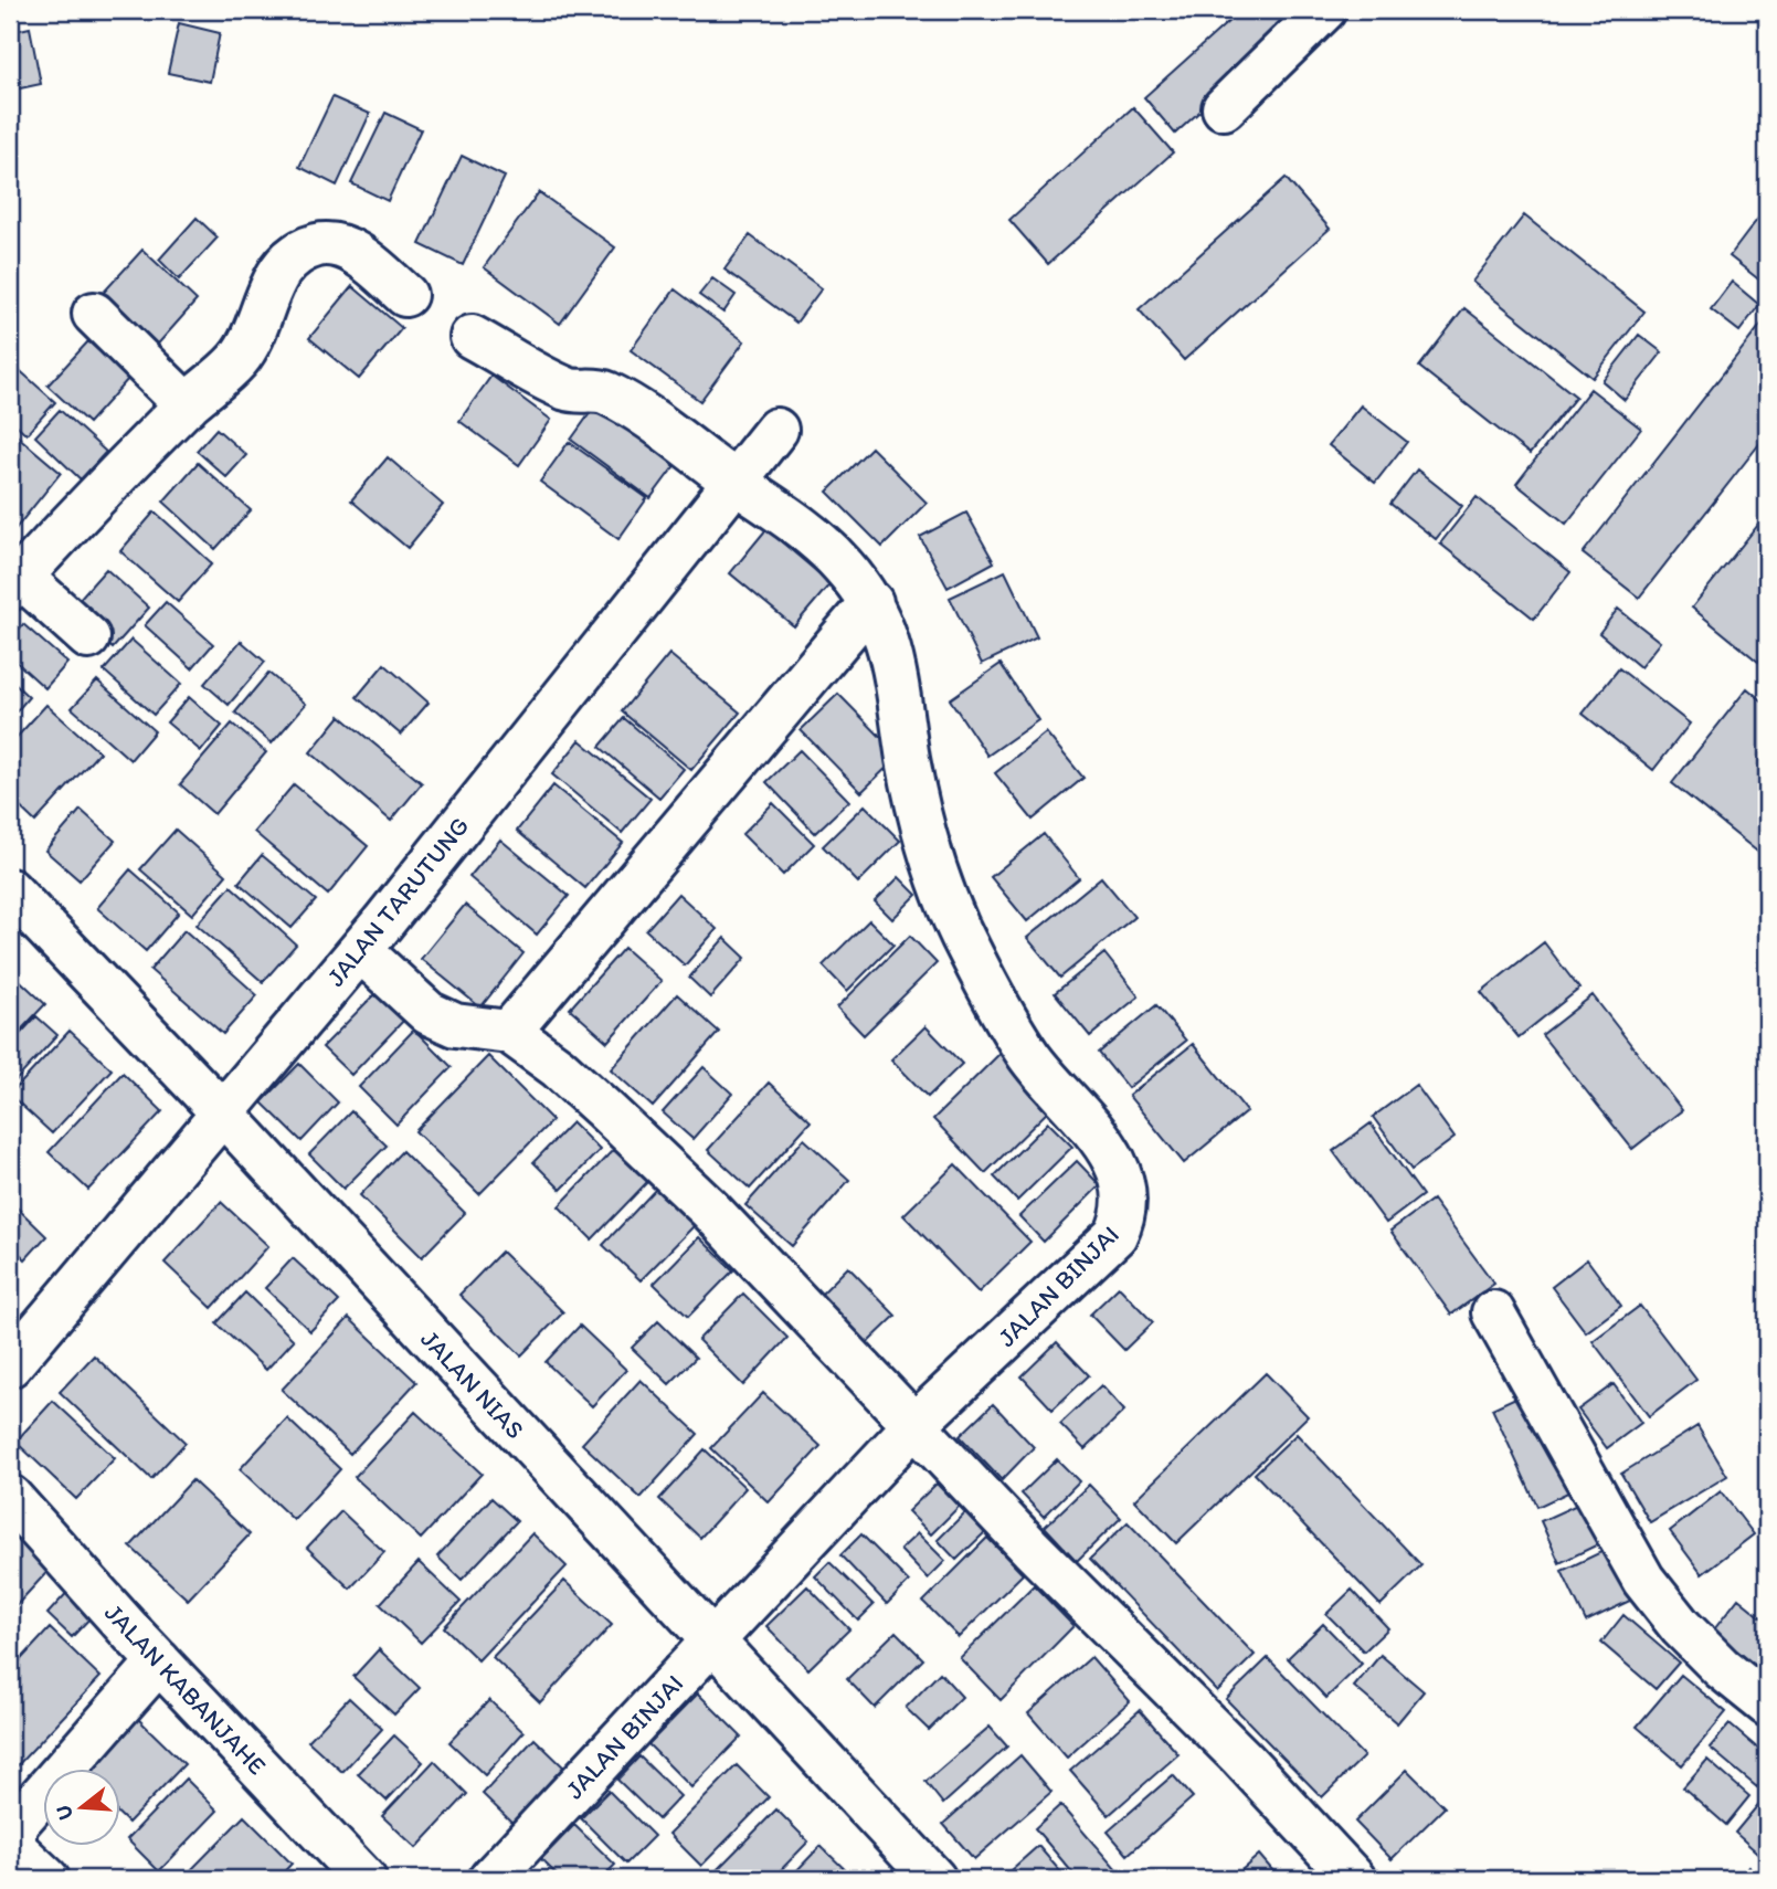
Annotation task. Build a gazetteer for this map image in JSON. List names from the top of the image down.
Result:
{
  "streets": {
    "street": [
      "JALAN TARUTUNG",
      "JALAN BINJAI",
      "JALAN NIAS",
      "JALAN KABANJAHE"
    ]
  },
  "crossings": [
    ["JALAN TARUTUNG", "JALAN BINJAI"],
    ["JALAN TARUTUNG", "JALAN NIAS"],
    ["JALAN BINJAI", "JALAN NIAS"]
  ],
  "north": "left"
}
